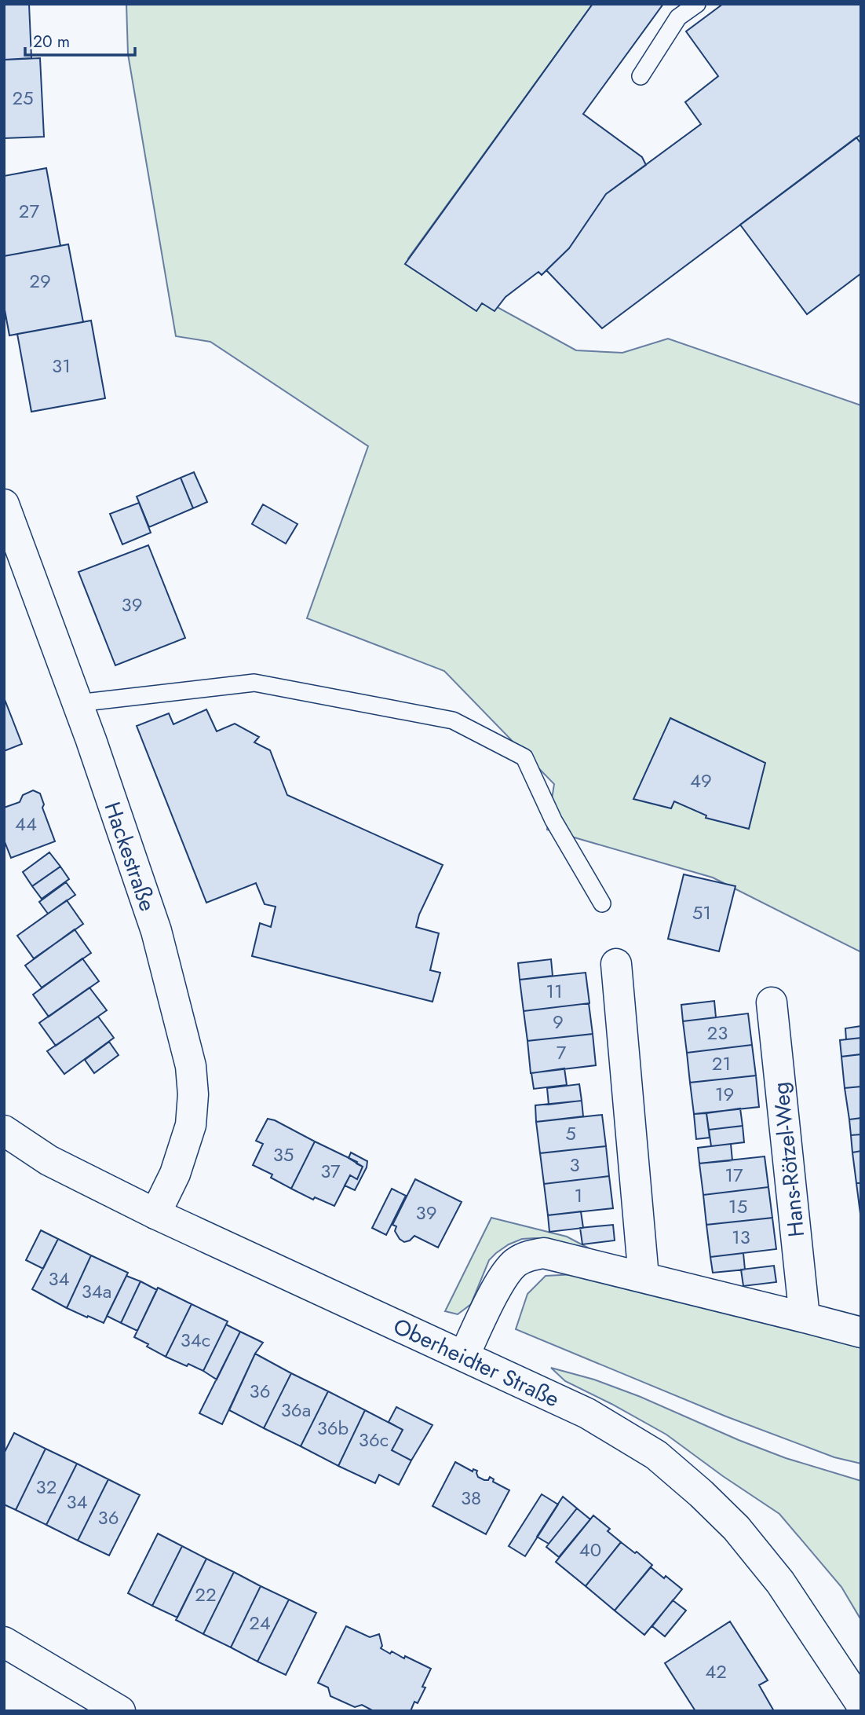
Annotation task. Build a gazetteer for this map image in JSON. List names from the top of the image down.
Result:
{
  "streets": {
    "street": ["Hackestraße", "Hans-Rötzel-Weg", "Oberheidter Straße"]
  },
  "crossings": [
    ["Hackestraße", "Oberheidter Straße"]
  ],
  "house_numbers": [
    "25",
    "27",
    "29",
    "31",
    "39",
    "49",
    "44",
    "51",
    "11",
    "9",
    "23",
    "7",
    "21",
    "19",
    "5",
    "35",
    "3",
    "37",
    "17",
    "1",
    "15",
    "39",
    "13",
    "34",
    "34a",
    "34c",
    "36",
    "36a",
    "36b",
    "36c",
    "32",
    "38",
    "34",
    "36",
    "40",
    "22",
    "24",
    "42"
  ],
  "scale_bar": "20 m"
}
